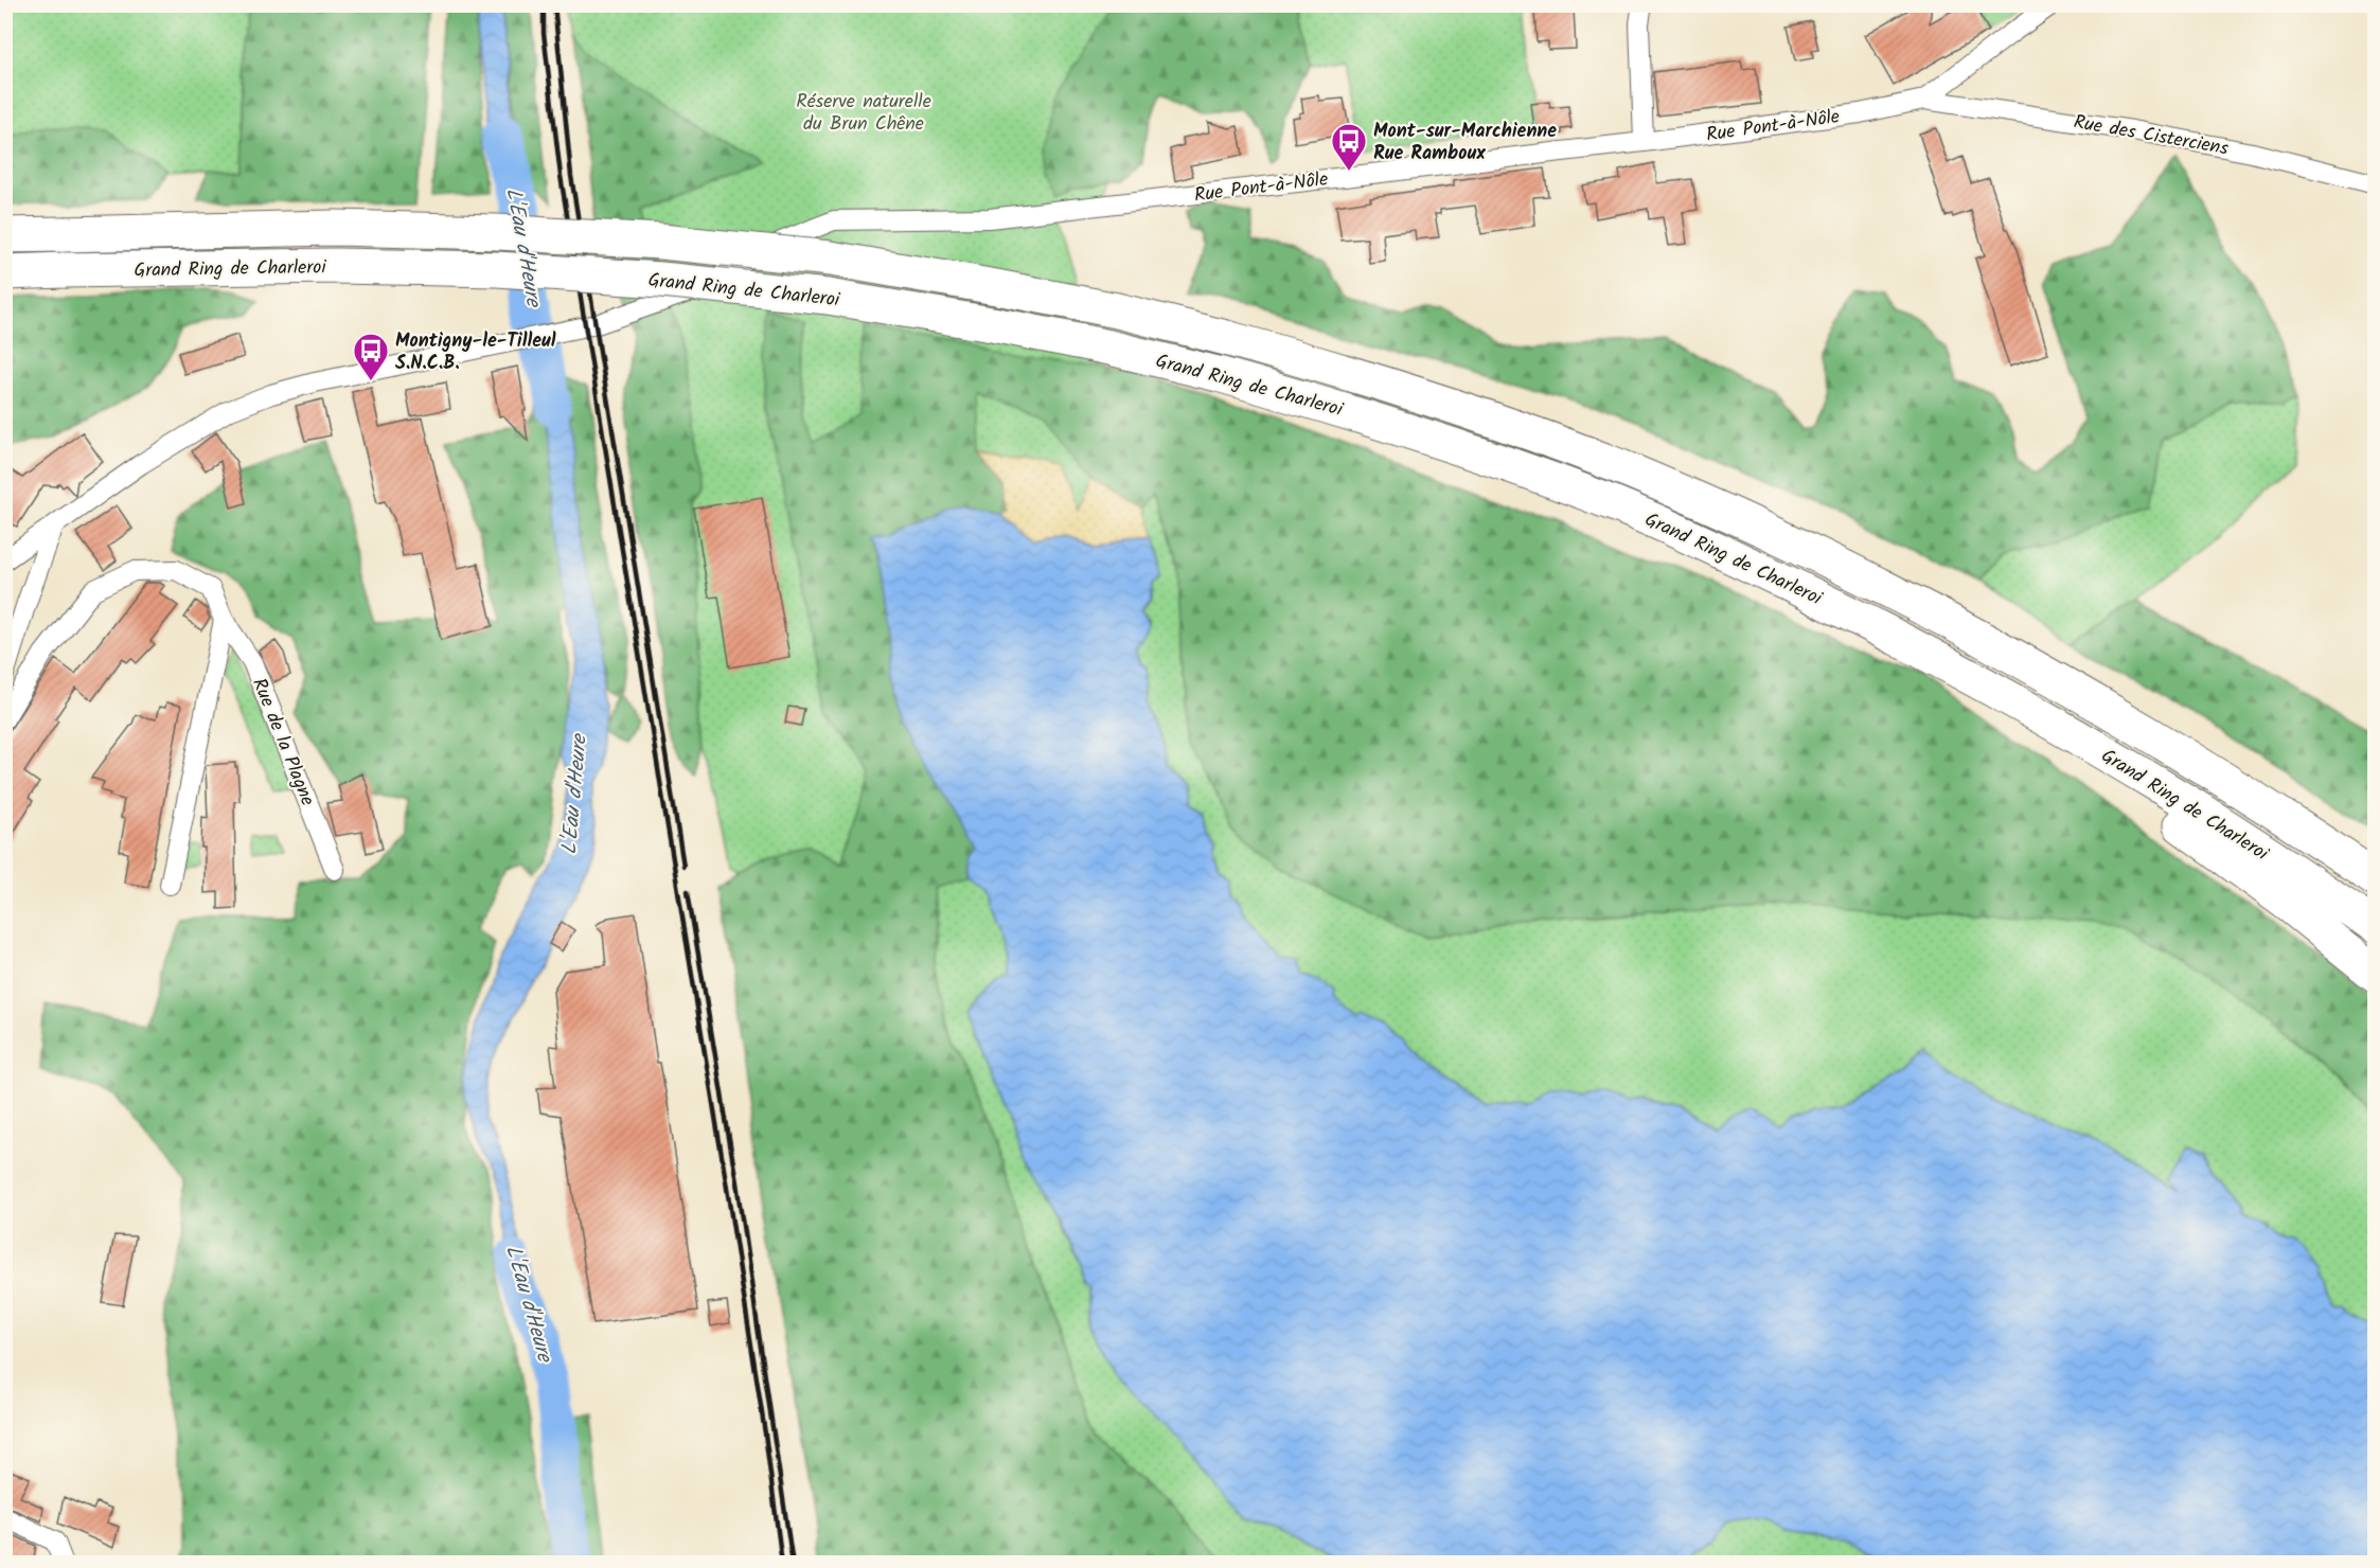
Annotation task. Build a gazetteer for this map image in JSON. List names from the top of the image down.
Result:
{
  "streets": {
    "highway": ["Grand Ring de Charleroi"],
    "street": ["Rue Pont-à-Nôle", "Rue des Cisterciens", "Rue de la Plagne"]
  },
  "crossings": [
    ["Rue Pont-à-Nôle", "Rue des Cisterciens"]
  ],
  "water": ["L'Eau d'Heure"],
  "parks": ["Réserve naturelle du Brun Chêne"],
  "places": {
    "bus stop": ["Mont-sur-Marchienne Rue Ramboux", "Montigny-le-Tilleul S.N.C.B."]
  }
}
